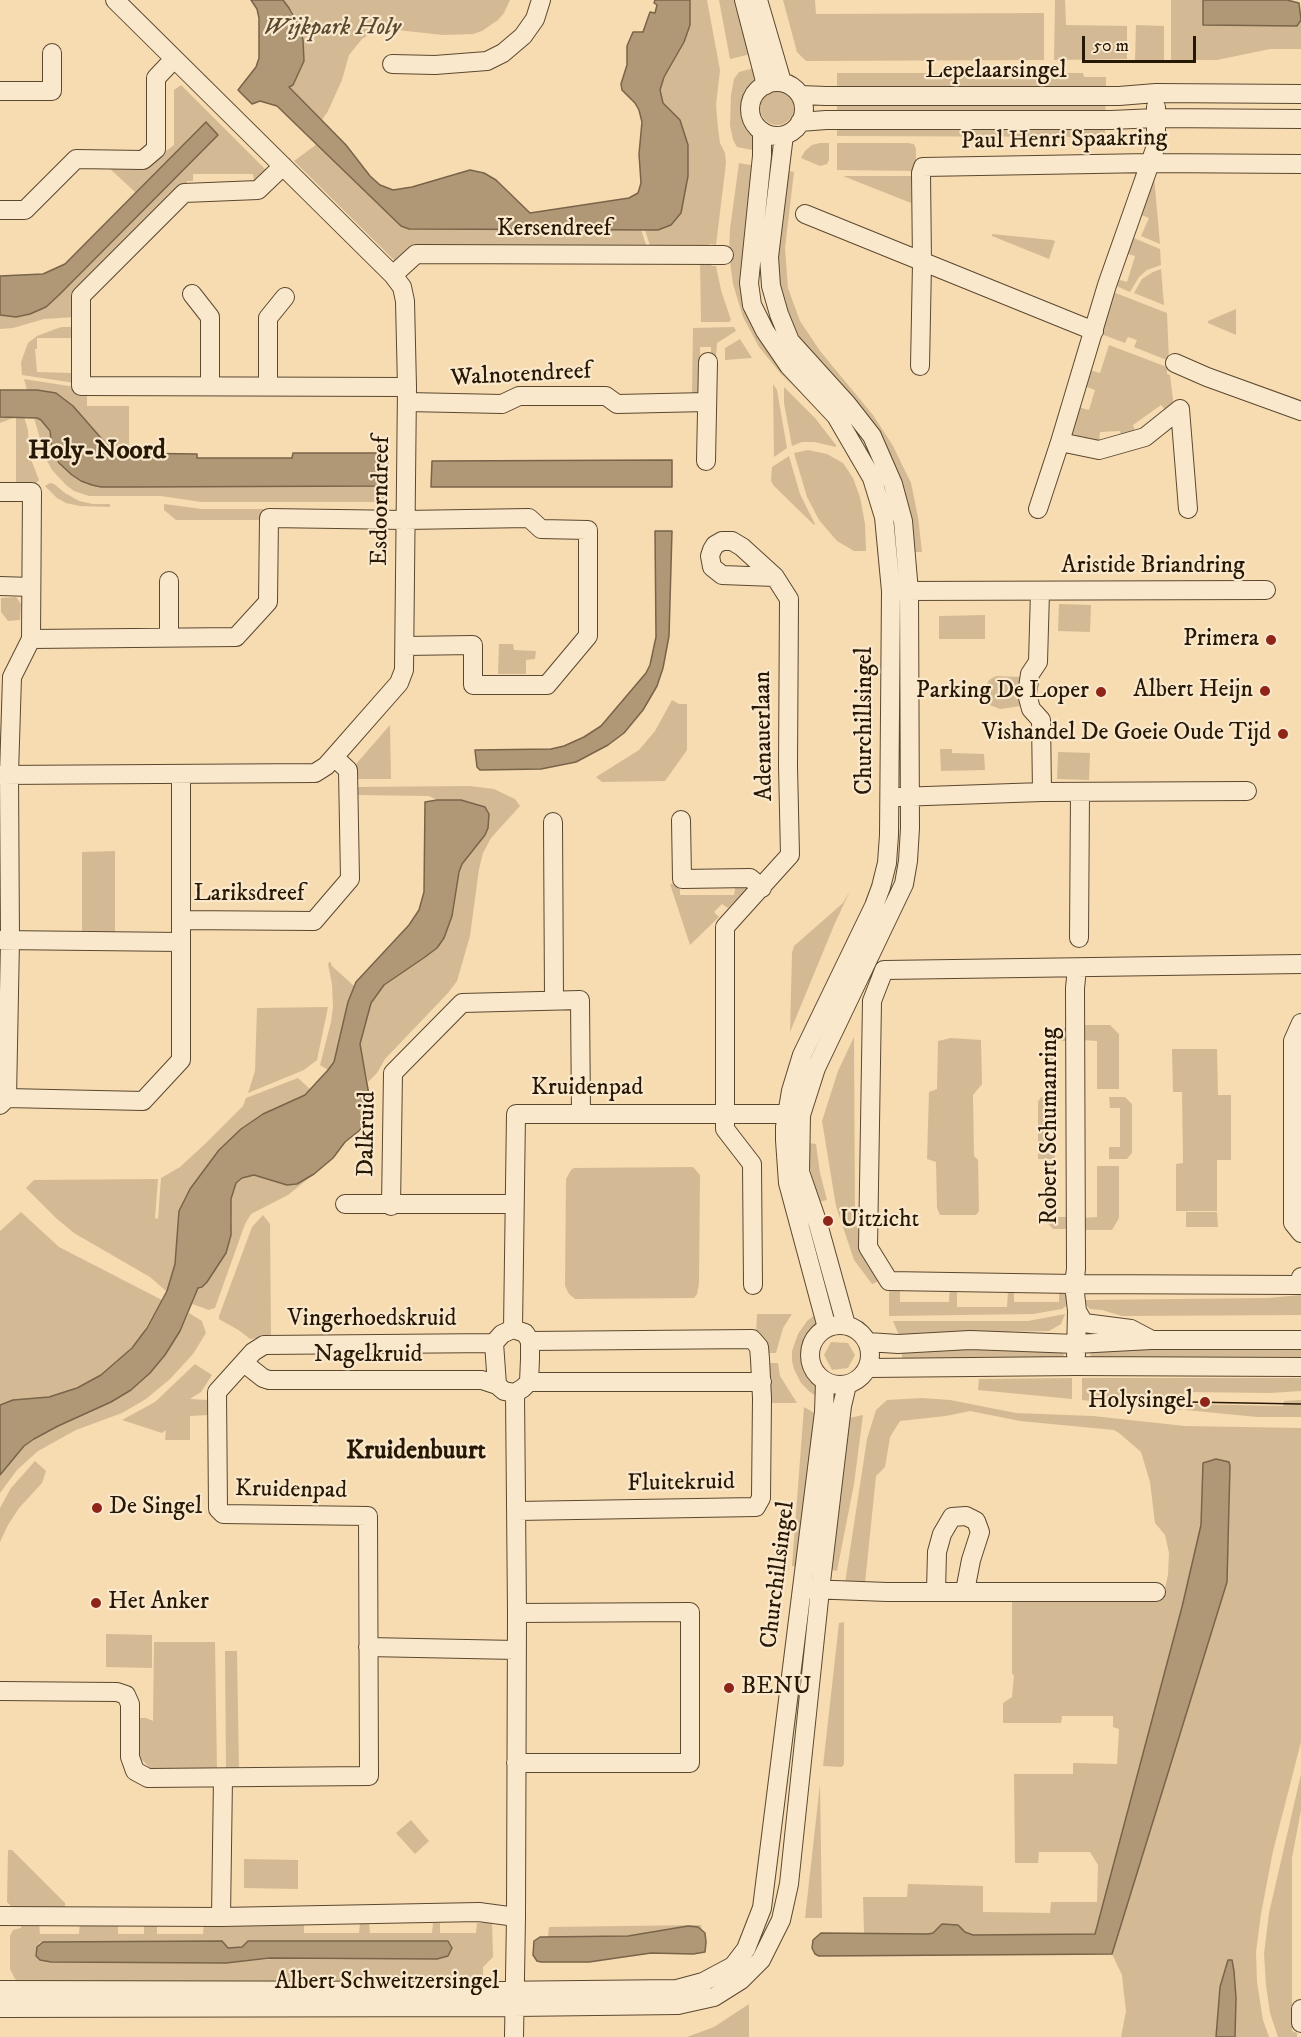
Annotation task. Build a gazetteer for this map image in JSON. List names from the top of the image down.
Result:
{
  "streets": {
    "street": [
      "Lepelaarsingel",
      "Paul Henri Spaakring",
      "Kersendreef",
      "Walnotendreef",
      "Esdoorndreef",
      "Aristide Briandring",
      "Churchillsingel",
      "Adenauerlaan",
      "Lariksdreef",
      "Kruidenpad",
      "Robert Schumanring",
      "Dalkruid",
      "Vingerhoedskruid",
      "Nagelkruid",
      "Fluitekruid",
      "Albert Schweitzersingel"
    ]
  },
  "crossings": [
    ["Lepelaarsingel", "Churchillsingel"],
    ["Kersendreef", "Esdoorndreef"],
    ["Walnotendreef", "Esdoorndreef"],
    ["Esdoorndreef", "Lariksdreef"],
    ["Aristide Briandring", "Churchillsingel"],
    ["Churchillsingel", "Kruidenpad"],
    ["Churchillsingel", "Albert Schweitzersingel"],
    ["Adenauerlaan", "Kruidenpad"],
    ["Kruidenpad", "Dalkruid"],
    ["Kruidenpad", "Vingerhoedskruid"],
    ["Kruidenpad", "Nagelkruid"],
    ["Vingerhoedskruid", "Nagelkruid"]
  ],
  "districts": ["Holy-Noord", "Kruidenbuurt"],
  "parks": ["Wijkpark Holy"],
  "places": [
    "Primera",
    "Albert Heijn",
    "Parking De Loper",
    "Vishandel De Goeie Oude Tijd",
    "Uitzicht",
    "Holysingel",
    "De Singel",
    "Het Anker",
    "BENU"
  ],
  "scale_bar": "50 m"
}
